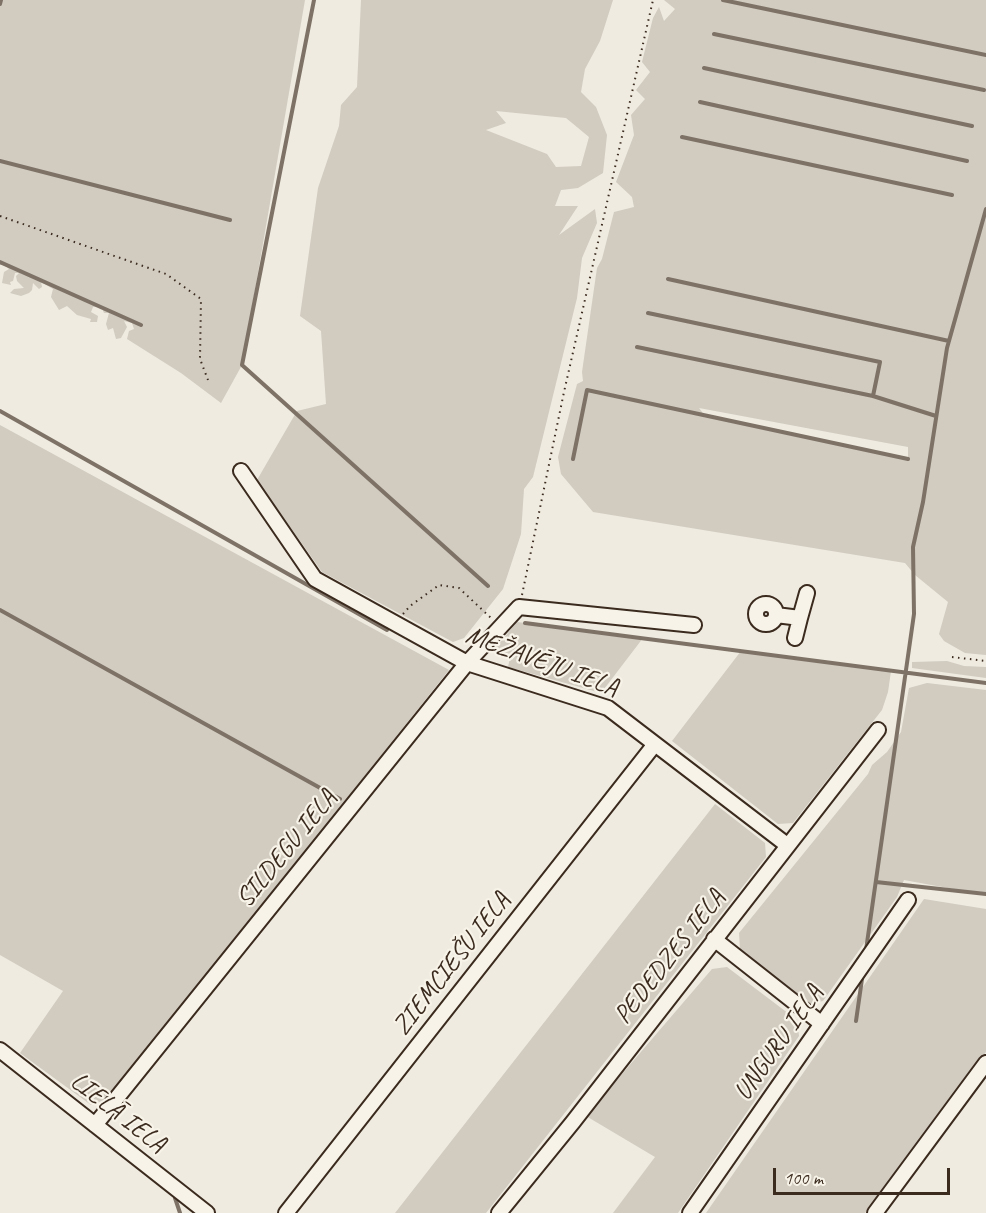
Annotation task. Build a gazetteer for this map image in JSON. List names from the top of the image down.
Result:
{
  "streets": {
    "street": [
      "MEŽAVĒJU IELA",
      "SILDEGU IELA",
      "PEDEDZES IELA",
      "ZIEMCIEŠU IELA",
      "UNGURU IELA",
      "LIELĀ IELA"
    ]
  },
  "crossings": [
    ["MEŽAVĒJU IELA", "SILDEGU IELA"],
    ["MEŽAVĒJU IELA", "PEDEDZES IELA"],
    ["MEŽAVĒJU IELA", "ZIEMCIEŠU IELA"],
    ["SILDEGU IELA", "LIELĀ IELA"]
  ],
  "scale_bar": "100 m"
}
